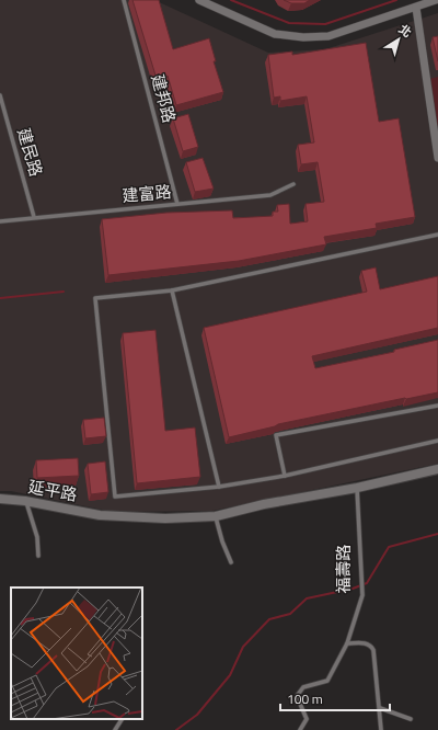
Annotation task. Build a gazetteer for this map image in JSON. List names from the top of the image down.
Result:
{
  "streets": {
    "street": ["延平路"],
    "lane": [
      "建邦路",
      "建民路",
      "建富路",
      "福壽路"
    ]
  },
  "crossings": [
    ["建邦路", "建富路"],
    ["建民路", "建富路"]
  ],
  "scale_bar": "100 m",
  "north": "top right"
}
